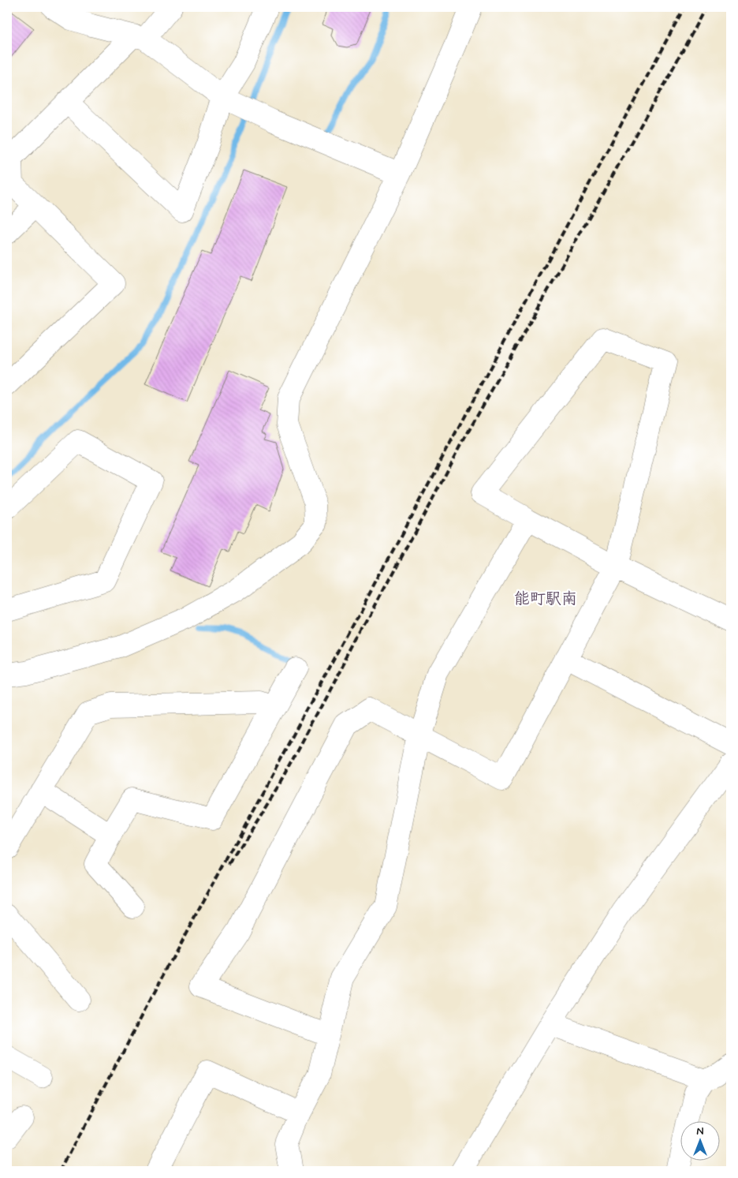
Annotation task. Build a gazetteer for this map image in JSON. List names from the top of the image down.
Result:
{
  "districts": ["能町駅南"],
  "north": "top"
}
